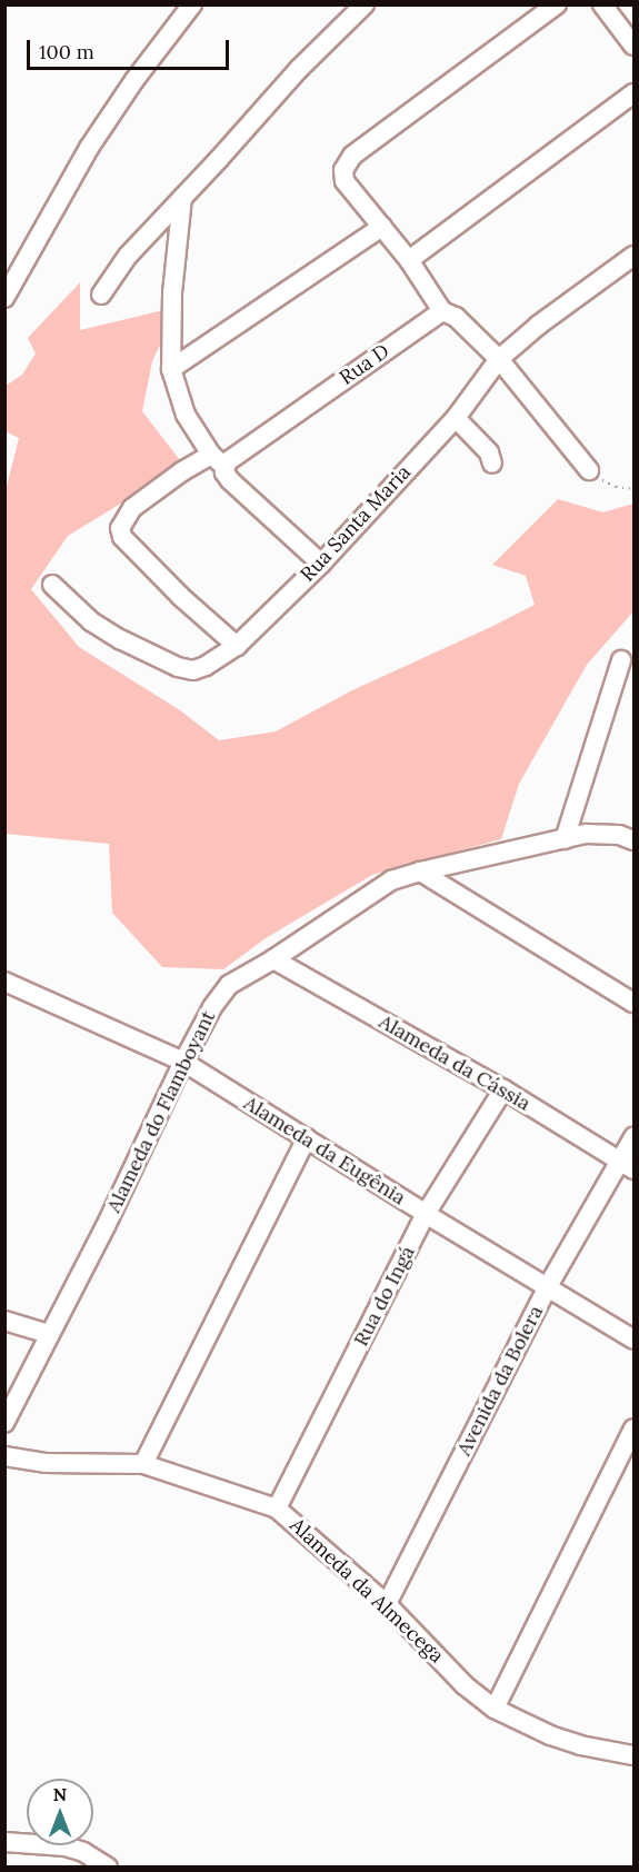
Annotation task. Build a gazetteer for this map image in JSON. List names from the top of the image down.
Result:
{
  "streets": {
    "street": [
      "Rua D",
      "Rua Santa Maria",
      "Alameda da Cássia",
      "Alameda do Flamboyant",
      "Alameda da Eugênia",
      "Rua do Ingá",
      "Avenida da Bolera",
      "Alameda da Almecega"
    ]
  },
  "crossings": [
    ["Rua D", "Rua Santa Maria"],
    ["Alameda da Cássia", "Alameda do Flamboyant"],
    ["Alameda da Cássia", "Rua do Ingá"],
    ["Alameda da Cássia", "Avenida da Bolera"],
    ["Alameda do Flamboyant", "Alameda da Eugênia"],
    ["Alameda da Eugênia", "Rua do Ingá"],
    ["Alameda da Eugênia", "Avenida da Bolera"],
    ["Rua do Ingá", "Alameda da Almecega"],
    ["Avenida da Bolera", "Alameda da Almecega"]
  ],
  "scale_bar": "100 m",
  "north": "top"
}
